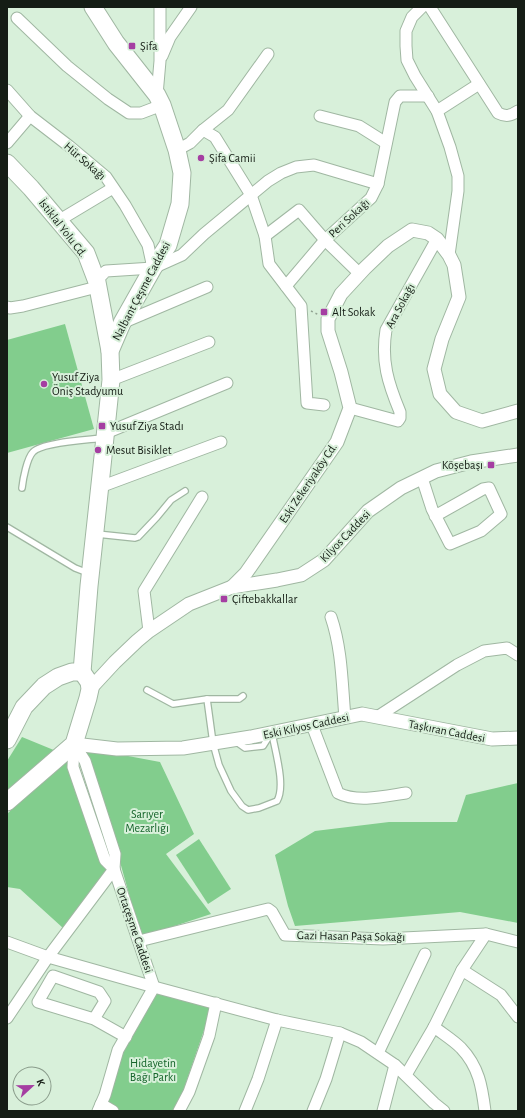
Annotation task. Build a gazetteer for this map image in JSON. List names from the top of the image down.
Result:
{
  "streets": {
    "main road": ["İstiklal Yolu Cd.", "Nalbant Çeşme Caddesi"],
    "street": [
      "Hür Sokağı",
      "Peri Sokağı",
      "Ara Sokağı",
      "Eski Zekeriyaköy Cd.",
      "Kilyos Caddesi",
      "Eski Kilyos Caddesi",
      "Taşkıran Caddesi",
      "Ortaçeşme Caddesi",
      "Gazi Hasan Paşa Sokağı"
    ]
  },
  "crossings": [
    ["Hür Sokağı", "Nalbant Çeşme Caddesi"],
    ["İstiklal Yolu Cd.", "Nalbant Çeşme Caddesi"],
    ["Ara Sokağı", "Eski Zekeriyaköy Cd."],
    ["Eski Zekeriyaköy Cd.", "Kilyos Caddesi"],
    ["Eski Kilyos Caddesi", "Taşkıran Caddesi"],
    ["Eski Kilyos Caddesi", "Ortaçeşme Caddesi"],
    ["Ortaçeşme Caddesi", "Gazi Hasan Paşa Sokağı"]
  ],
  "parks": ["Sarıyer Mezarlığı", "Hidayetin Bağı Parkı"],
  "places": {
    "transit": [
      "Şifa",
      "Alt Sokak",
      "Yusuf Ziya Stadı",
      "Köşebaşı",
      "Çiftebakkallar"
    ],
    "other": ["Şifa Camii", "Yusuf Ziya Öniş Stadyumu", "Mesut Bisiklet"]
  },
  "north": "right"
}
